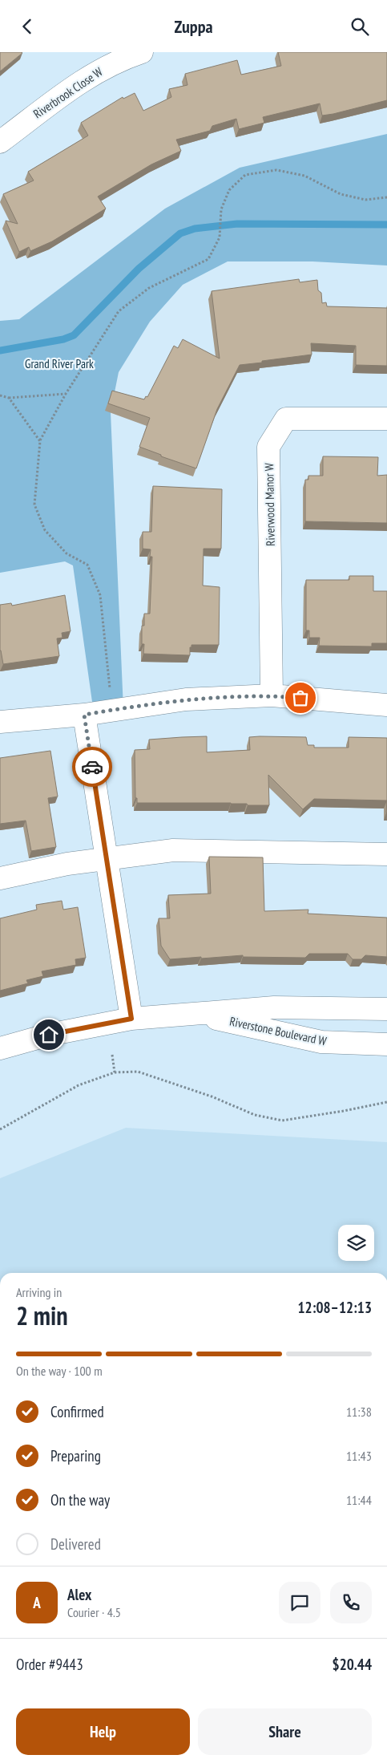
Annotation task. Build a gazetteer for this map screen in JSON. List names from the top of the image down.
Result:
{
  "streets": {
    "street": ["Riverbrook Close W", "Riverwood Manor W", "Riverstone Boulevard W"]
  },
  "parks": ["Grand River Park"],
  "page": {
    "header": "Zuppa",
    "heading": ["2 min", "Arriving in", "12:08–12:13"],
    "panel": [
      "Alex",
      "Courier · 4.5",
      "Order #9443",
      "$20.44"
    ],
    "bar": "On the way · 100 m",
    "list": [
      ["Confirmed", "11:38"],
      ["Preparing", "11:43"],
      ["On the way", "11:44"],
      "Delivered"
    ],
    "round": "A",
    "buttons": ["Help", "Share"]
  }
}
